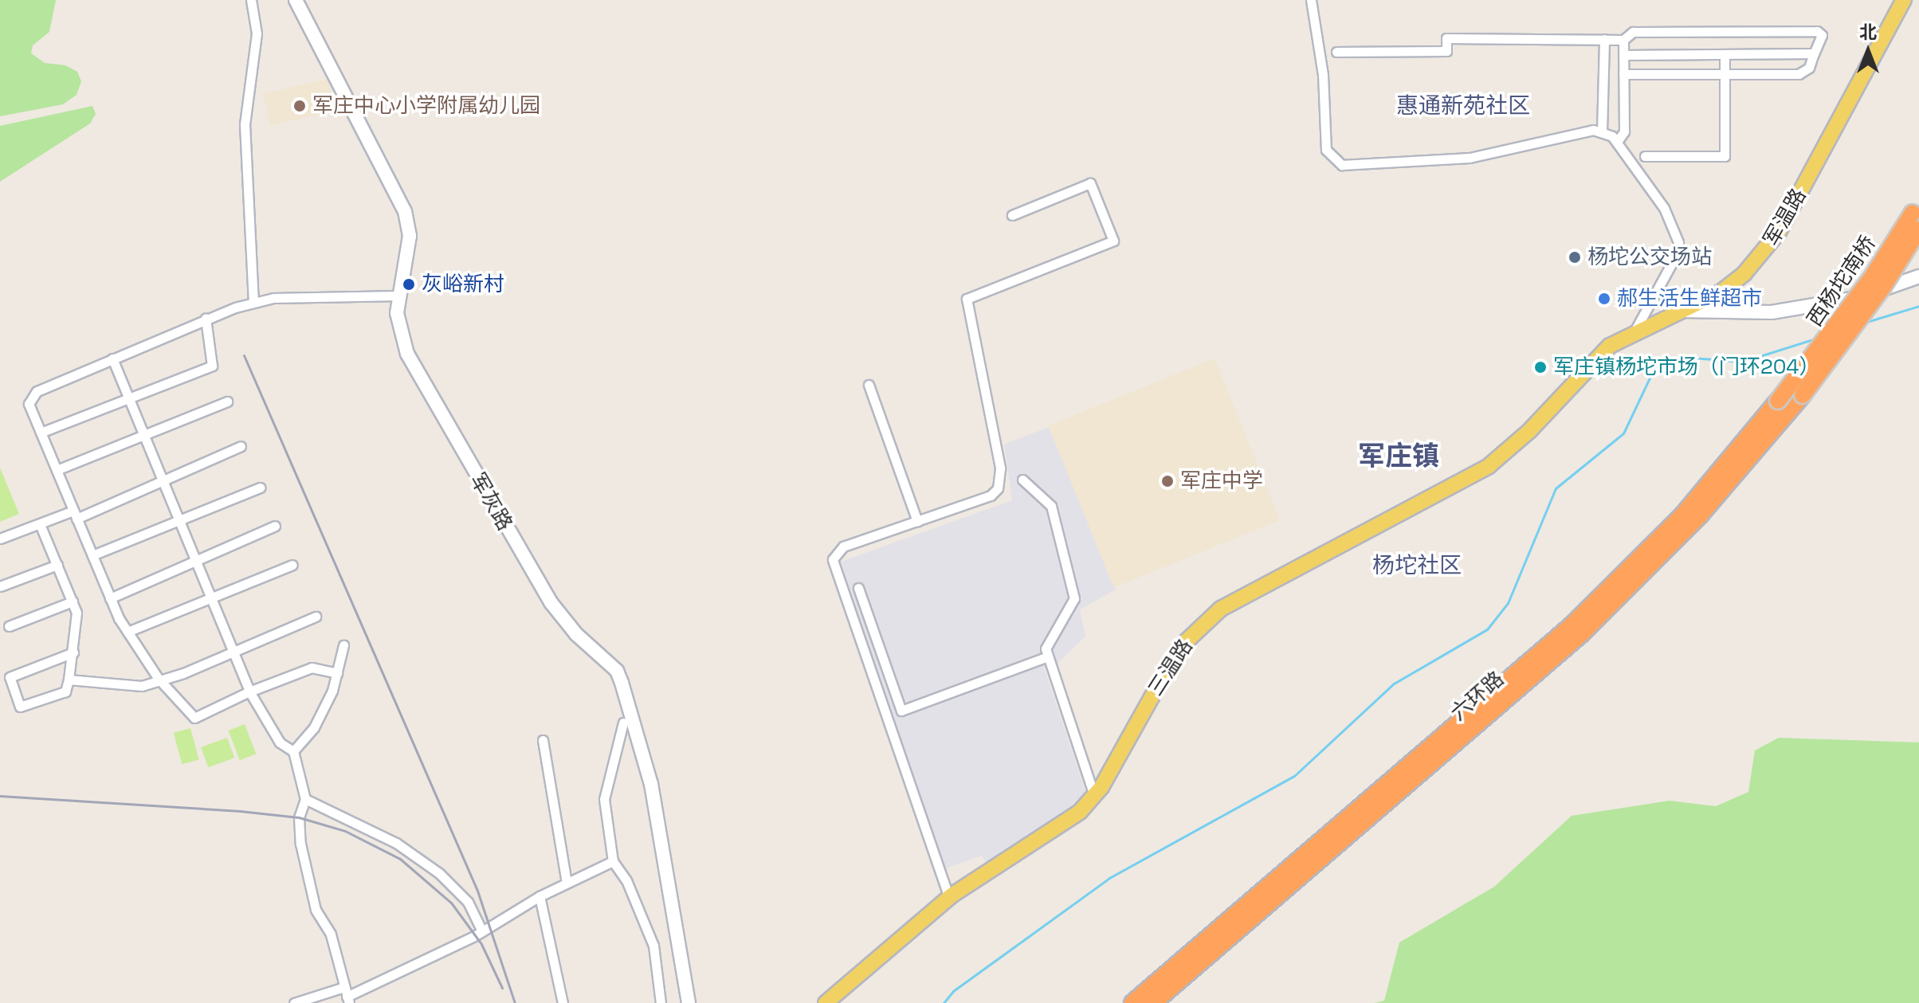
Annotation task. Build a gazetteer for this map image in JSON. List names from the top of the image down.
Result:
{
  "streets": {
    "highway": ["西杨坨南桥", "六环路"],
    "main road": ["军温路", "三温路"],
    "street": ["军灰路"]
  },
  "crossings": [
    ["军温路", "三温路"],
    ["西杨坨南桥", "六环路"]
  ],
  "districts": ["惠通新苑社区", "军庄镇", "杨坨社区"],
  "places": [
    "军庄中心小学附属幼儿园",
    "杨坨公交场站",
    "灰峪新村",
    "郝生活生鲜超市",
    "军庄镇杨坨市场（门环204）",
    "军庄中学"
  ],
  "north": "top"
}
